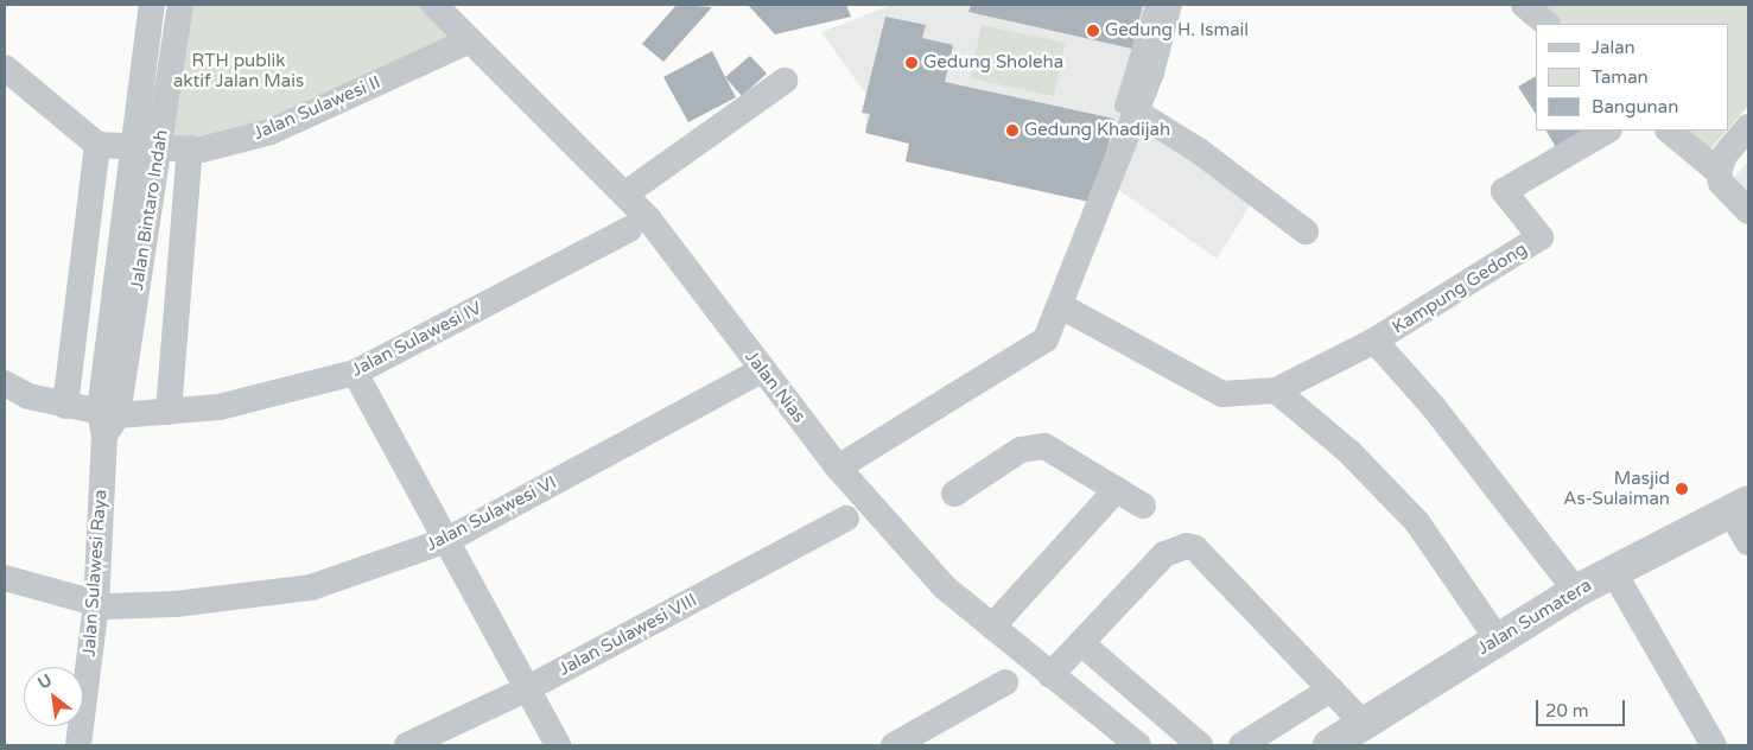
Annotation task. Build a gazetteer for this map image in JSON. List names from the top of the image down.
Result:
{
  "streets": {
    "street": [
      "Jalan Sulawesi II",
      "Jalan Bintaro Indah",
      "Kampung Gedong",
      "Jalan Sulawesi IV",
      "Jalan Nias",
      "Jalan Sulawesi VI",
      "Jalan Sulawesi Raya",
      "Jalan Sumatera",
      "Jalan Sulawesi VIII"
    ]
  },
  "crossings": [
    ["Jalan Sulawesi II", "Jalan Bintaro Indah"],
    ["Jalan Sulawesi II", "Jalan Nias"],
    ["Jalan Bintaro Indah", "Jalan Sulawesi IV"],
    ["Jalan Bintaro Indah", "Jalan Sulawesi Raya"],
    ["Kampung Gedong", "Jalan Sumatera"],
    ["Jalan Sulawesi IV", "Jalan Sulawesi Raya"],
    ["Jalan Nias", "Jalan Sulawesi VI"],
    ["Jalan Sulawesi VI", "Jalan Sulawesi Raya"]
  ],
  "parks": ["RTH publik aktif Jalan Mais"],
  "places": [
    "Gedung H. Ismail",
    "Gedung Sholeha",
    "Gedung Khadijah",
    "Masjid As-Sulaiman"
  ],
  "legend": ["Jalan", "Taman", "Bangunan"],
  "scale_bar": "20 m",
  "north": "top left"
}
